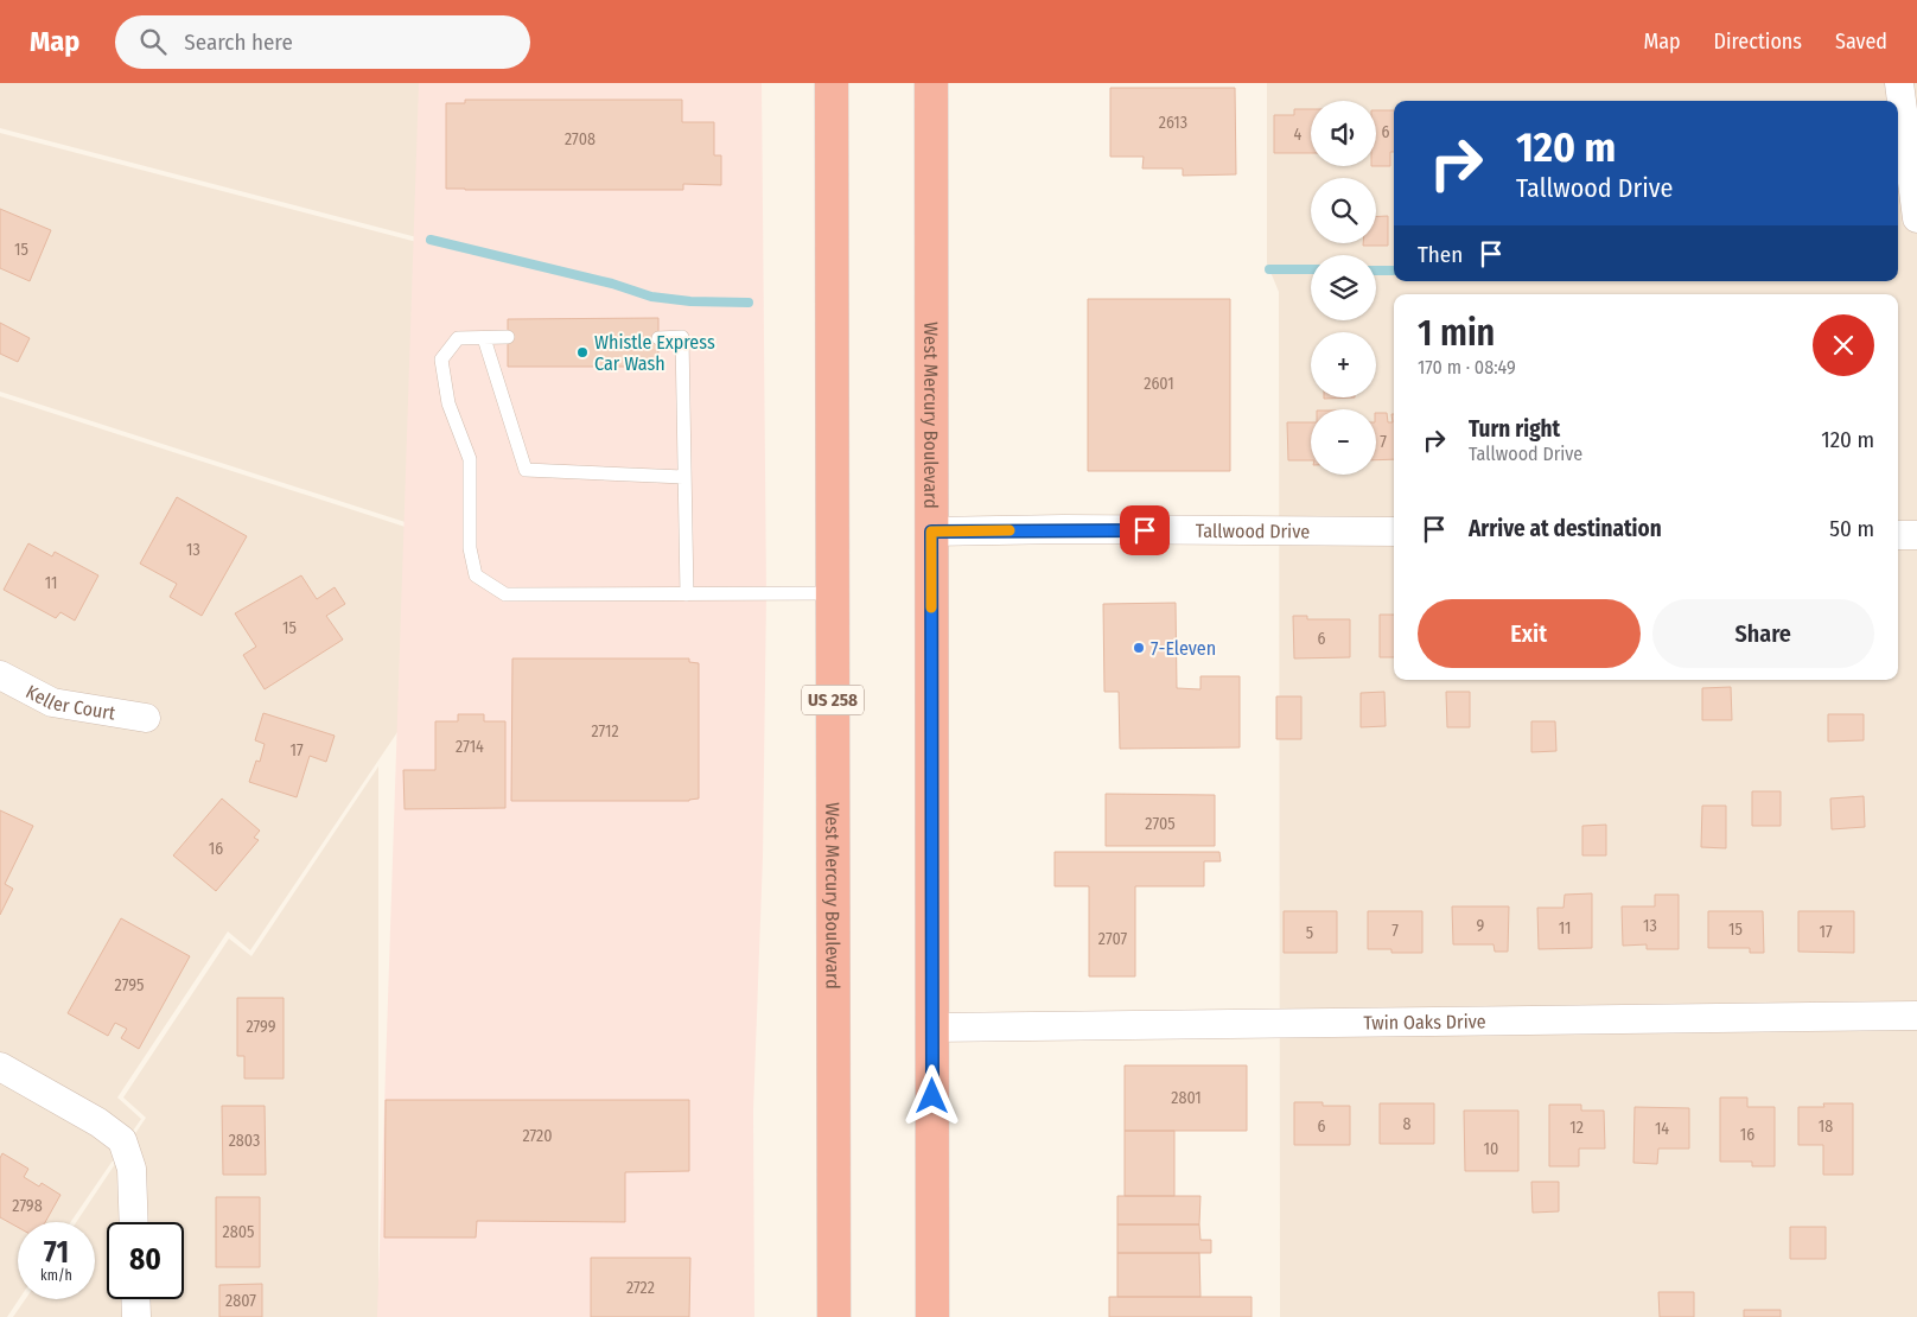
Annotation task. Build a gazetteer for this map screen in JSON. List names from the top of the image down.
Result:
{
  "streets": {
    "highway": ["West Mercury Boulevard", "US 258"],
    "street": ["Tallwood Drive", "Keller Court", "Twin Oaks Drive"]
  },
  "crossings": [
    ["West Mercury Boulevard", "Tallwood Drive"],
    ["West Mercury Boulevard", "Twin Oaks Drive"]
  ],
  "places": ["Whistle Express Car Wash", "7-Eleven"],
  "house_numbers": [
    "2613",
    "6",
    "4",
    "2708",
    "15",
    "2601",
    "7",
    "13",
    "11",
    "15",
    "6",
    "2712",
    "2714",
    "17",
    "2705",
    "16",
    "9",
    "13",
    "11",
    "15",
    "7",
    "17",
    "5",
    "2707",
    "2795",
    "2799",
    "2801",
    "8",
    "6",
    "18",
    "12",
    "14",
    "16",
    "2720",
    "2803",
    "10",
    "2798",
    "2805",
    "2722",
    "2807"
  ],
  "page": {
    "header": "Map",
    "search": "Search here",
    "nav": ["Map", "Directions", "Saved"],
    "map_buttons": ["+", "−"],
    "turn": ["120 m", "Tallwood Drive"],
    "then": "Then",
    "heading": ["1 min", "170 m · 08:49"],
    "list": [
      {
        "name": "Turn right",
        "note": "Tallwood Drive",
        "value": "120 m"
      },
      {
        "name": "Arrive at destination",
        "value": "50 m"
      }
    ],
    "buttons": ["Exit", "Share"],
    "speed": "71 km/h",
    "limit": "80"
  }
}
